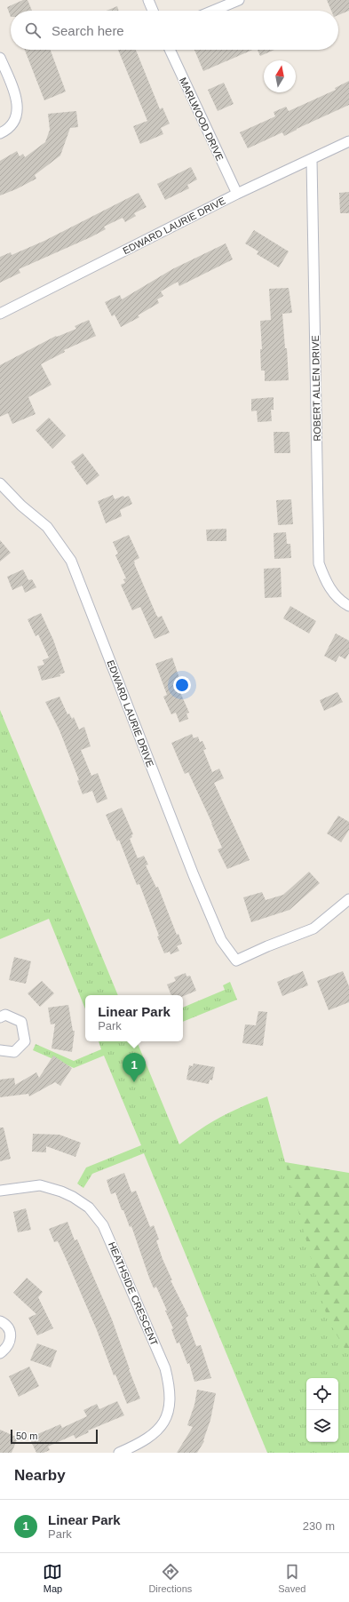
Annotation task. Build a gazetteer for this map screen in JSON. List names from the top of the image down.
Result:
{
  "streets": {
    "street": [
      "MARLWOOD DRIVE",
      "EDWARD LAURIE DRIVE",
      "ROBERT ALLEN DRIVE",
      "HEATHSIDE CRESCENT"
    ]
  },
  "crossings": [
    ["MARLWOOD DRIVE", "EDWARD LAURIE DRIVE"],
    ["EDWARD LAURIE DRIVE", "ROBERT ALLEN DRIVE"]
  ],
  "scale_bar": "50 m",
  "north": "top",
  "page": {
    "search": "Search here",
    "popup": ["Linear Park", "Park"],
    "pins": "1",
    "scale": "50 m",
    "heading": "Nearby",
    "list": [
      {
        "mark": "1",
        "name": "Linear Park",
        "note": "Park",
        "value": "230 m"
      }
    ],
    "nav": ["Map", "Directions", "Saved"]
  }
}
